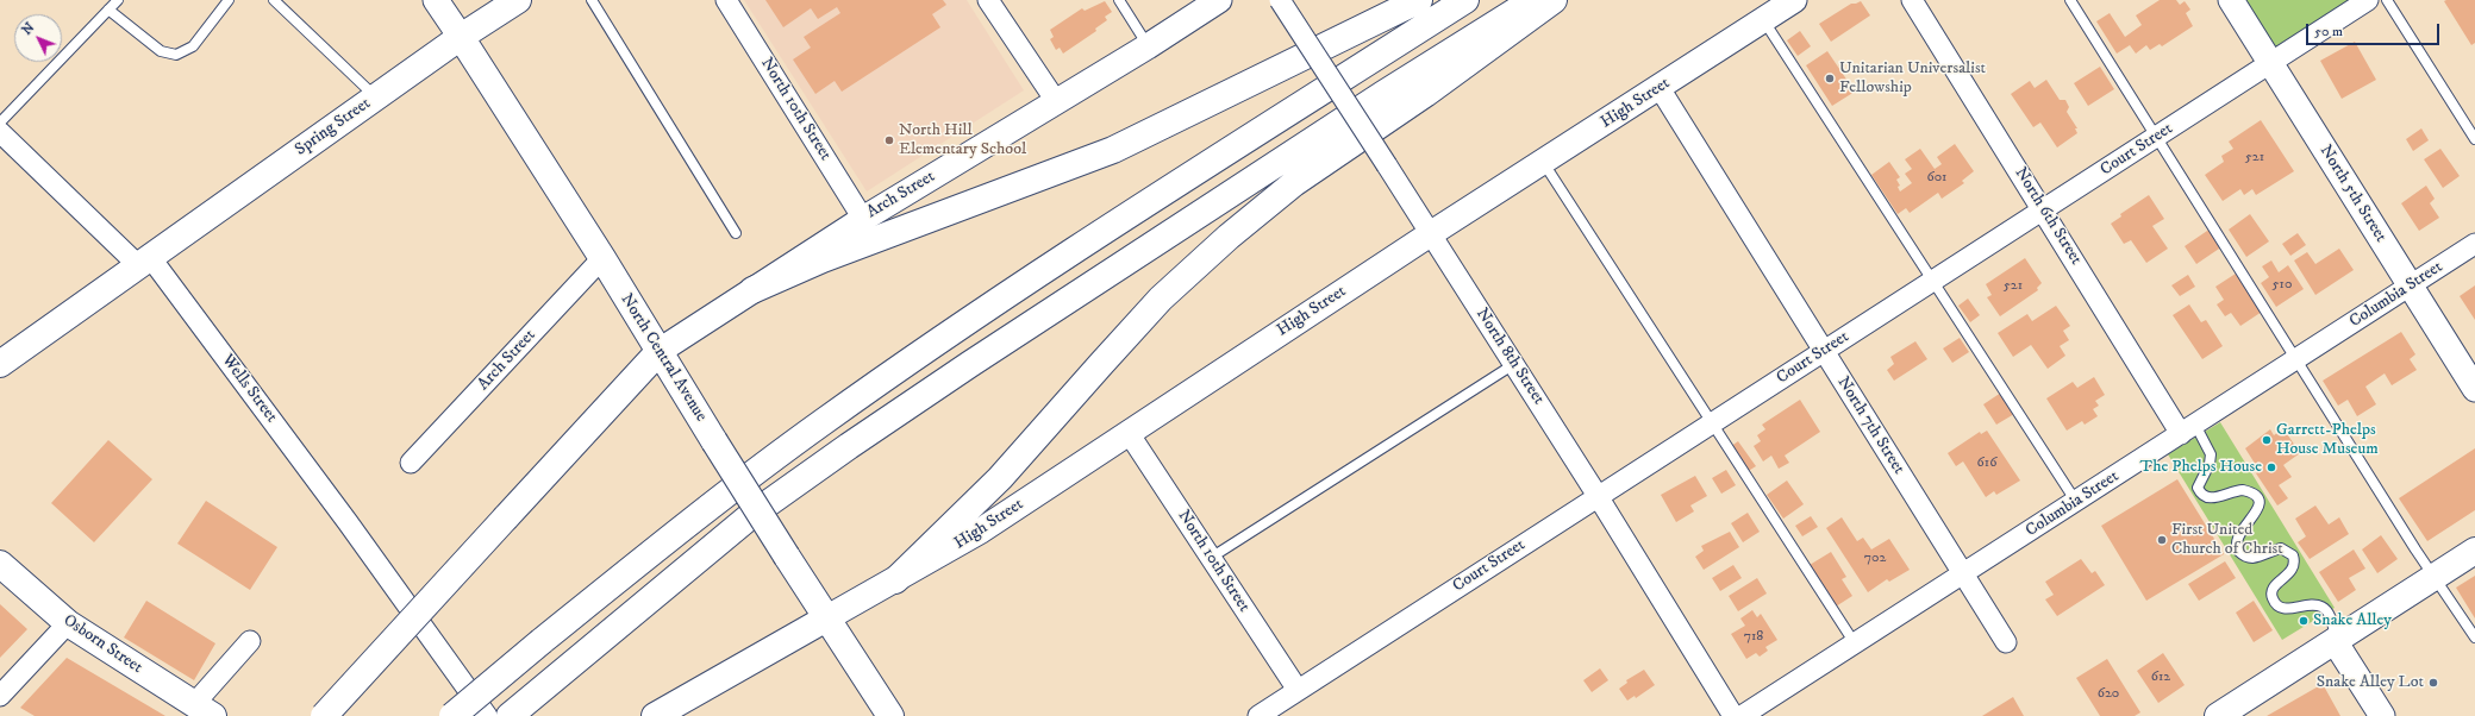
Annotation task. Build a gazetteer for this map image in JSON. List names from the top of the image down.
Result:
{
  "streets": {
    "main road": ["Spring Street", "North Central Avenue", "Osborn Street"],
    "street": [
      "High Street",
      "North 10th Street",
      "Court Street",
      "North 5th Street",
      "Arch Street",
      "North 6th Street",
      "Columbia Street",
      "North 8th Street",
      "Wells Street",
      "North 7th Street"
    ]
  },
  "crossings": [
    ["High Street", "North 10th Street"],
    ["High Street", "North 8th Street"],
    ["High Street", "North Central Avenue"],
    ["High Street", "North 7th Street"],
    ["North 10th Street", "Court Street"],
    ["North 10th Street", "Arch Street"],
    ["Spring Street", "North Central Avenue"],
    ["Spring Street", "Wells Street"],
    ["Court Street", "North 5th Street"],
    ["Court Street", "North 6th Street"],
    ["Court Street", "North 8th Street"],
    ["Court Street", "North 7th Street"],
    ["North 5th Street", "Columbia Street"],
    ["Arch Street", "North Central Avenue"],
    ["North 6th Street", "Columbia Street"],
    ["Columbia Street", "North 7th Street"]
  ],
  "places": [
    "Unitarian Universalist Fellowship",
    "North Hill Elementary School",
    "Garrett-Phelps House Museum",
    "The Phelps House",
    "First United Church of Christ",
    "Snake Alley",
    "Snake Alley Lot"
  ],
  "house_numbers": [
    "521",
    "601",
    "510",
    "521",
    "616",
    "702",
    "718",
    "612",
    "620"
  ],
  "scale_bar": "50 m",
  "north": "top left"
}
